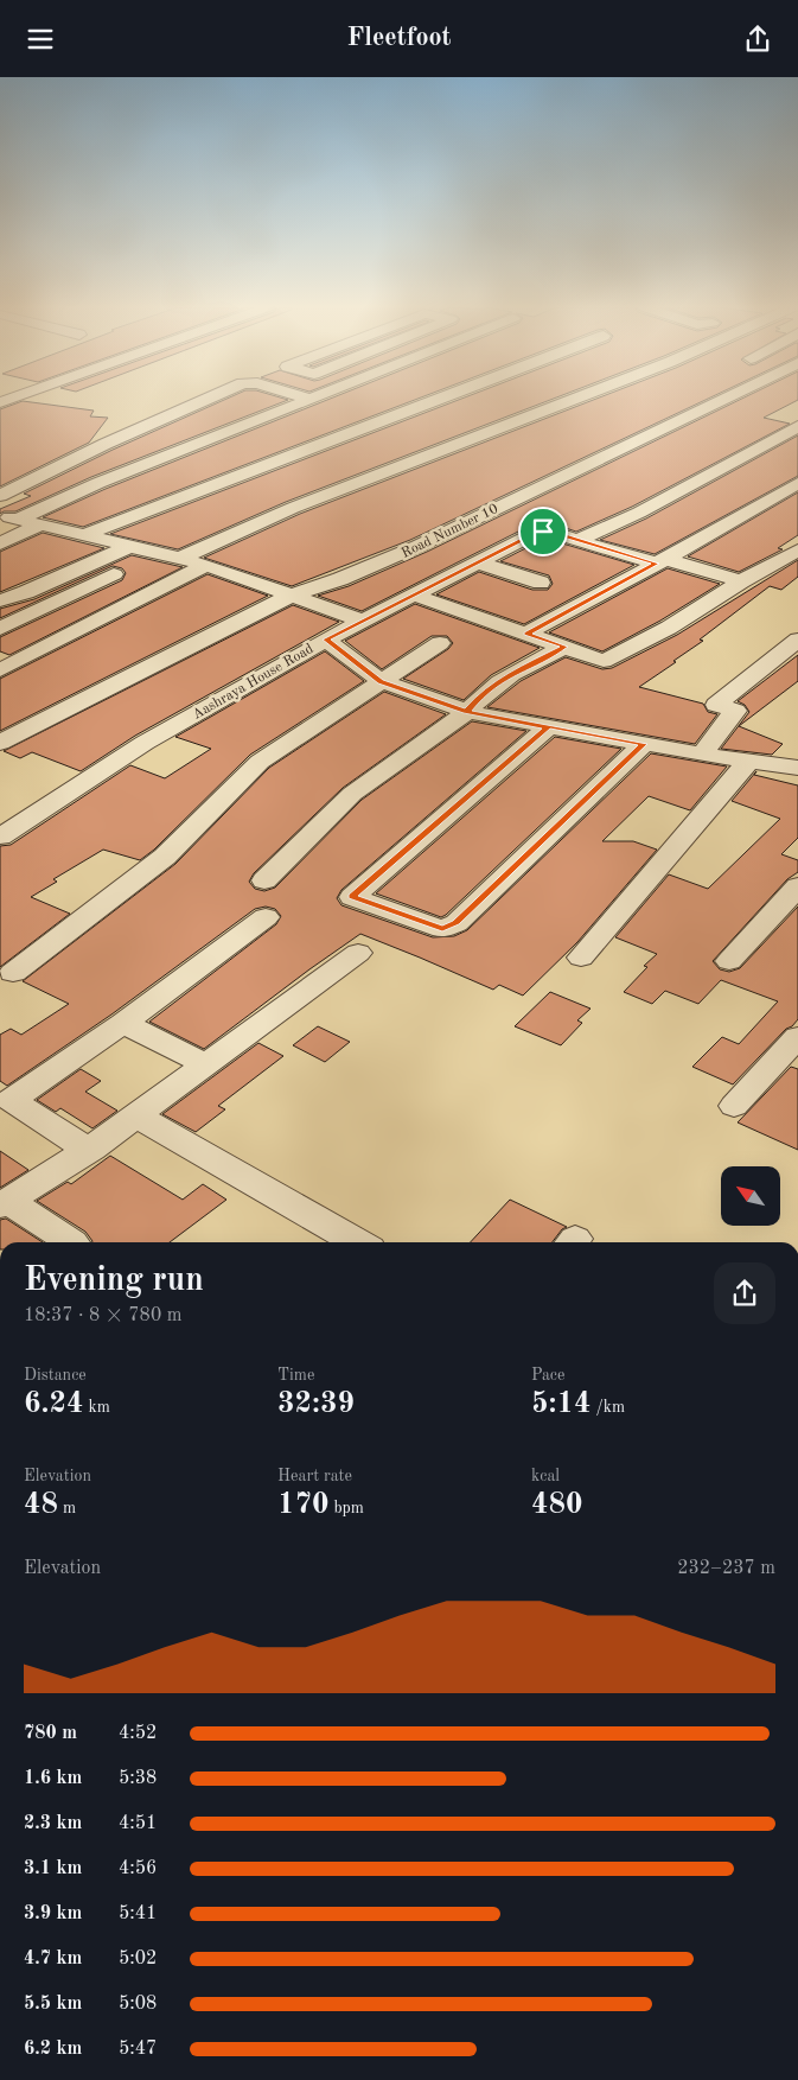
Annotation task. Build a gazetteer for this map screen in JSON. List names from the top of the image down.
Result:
{
  "streets": {
    "street": ["Road Number 10", "Aashraya House Road"]
  },
  "north": "top left",
  "page": {
    "header": "Fleetfoot",
    "heading": ["Evening run", "18:37 · 8 × 780 m"],
    "stats": [
      ["Distance", "6.24 km"],
      ["Time", "32:39"],
      ["Pace", "5:14 /km"],
      ["Elevation", "48 m"],
      ["Heart rate", "170 bpm"],
      ["kcal", "480"]
    ],
    "chart": ["Elevation", "232–237 m"],
    "list": [
      {
        "name": "780 m",
        "note": "4:52"
      },
      {
        "name": "1.6 km",
        "note": "5:38"
      },
      {
        "name": "2.3 km",
        "note": "4:51"
      },
      {
        "name": "3.1 km",
        "note": "4:56"
      },
      {
        "name": "3.9 km",
        "note": "5:41"
      },
      {
        "name": "4.7 km",
        "note": "5:02"
      },
      {
        "name": "5.5 km",
        "note": "5:08"
      },
      {
        "name": "6.2 km",
        "note": "5:47"
      }
    ]
  }
}
